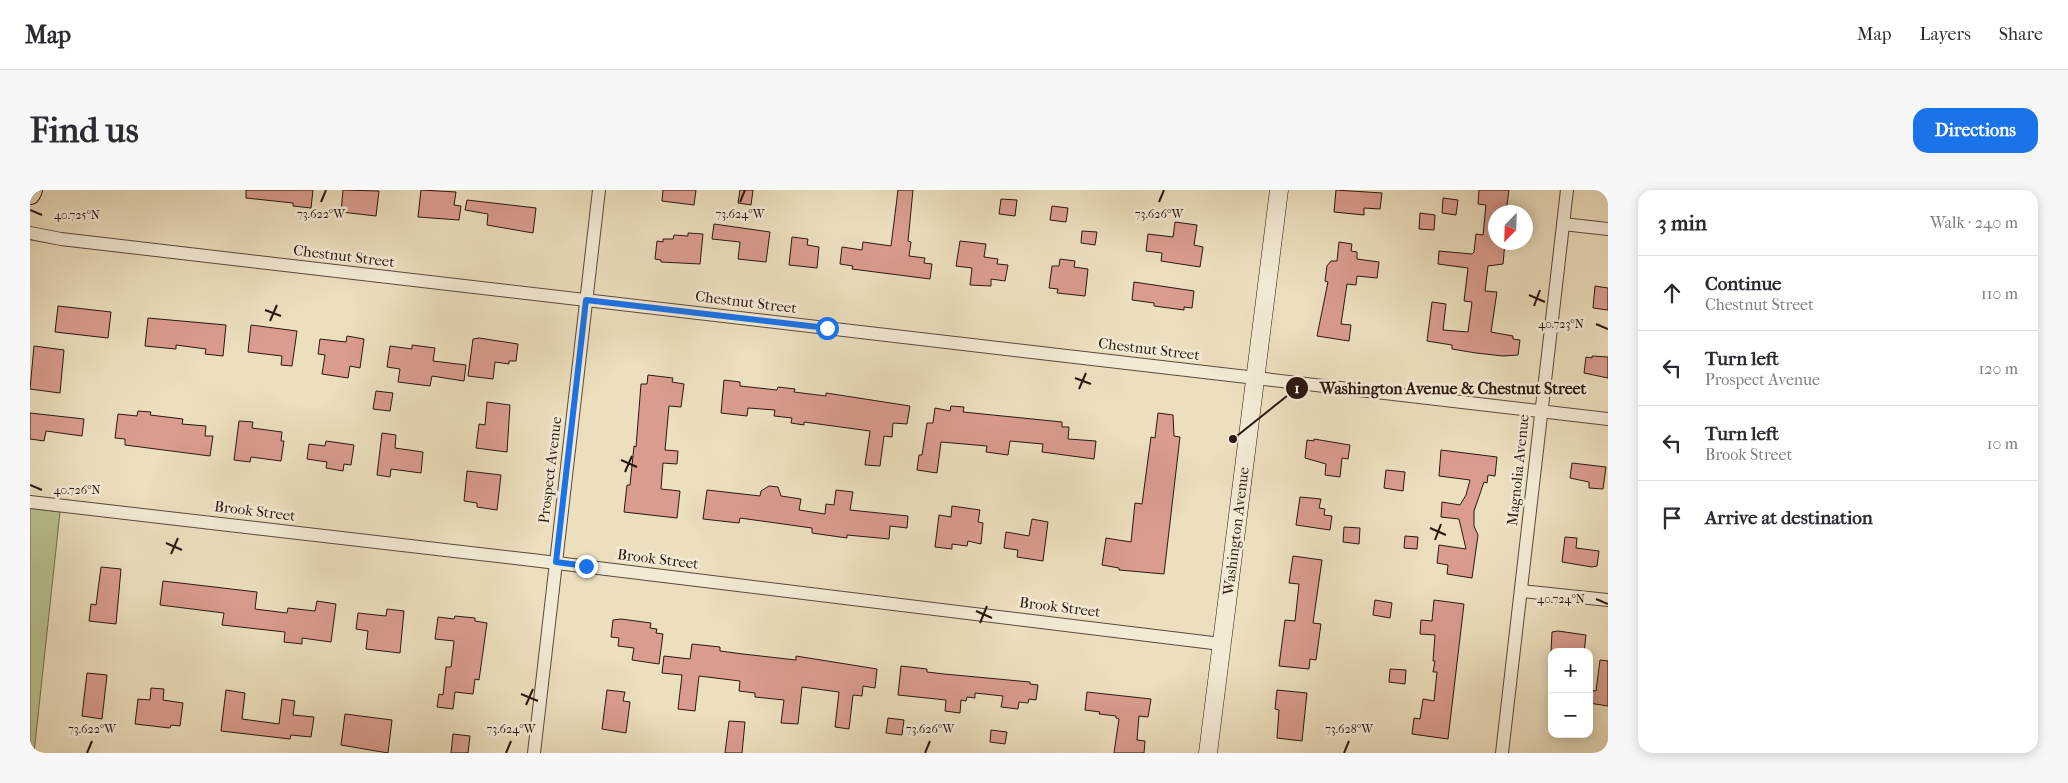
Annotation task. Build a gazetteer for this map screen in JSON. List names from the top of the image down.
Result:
{
  "streets": {
    "main road": ["Washington Avenue"],
    "street": [
      "Chestnut Street",
      "Prospect Avenue",
      "Magnolia Avenue",
      "Brook Street"
    ]
  },
  "crossings": [
    ["Chestnut Street", "Prospect Avenue"],
    ["Chestnut Street", "Magnolia Avenue"],
    ["Chestnut Street", "Washington Avenue"],
    ["Prospect Avenue", "Brook Street"],
    ["Brook Street", "Washington Avenue"]
  ],
  "places": ["Washington Avenue & Chestnut Street"],
  "north": "bottom left",
  "page": {
    "header": "Map",
    "nav": ["Map", "Layers", "Share"],
    "buttons": "Directions",
    "title": "Find us",
    "heading": ["3 min", "Walk · 240 m"],
    "list": [
      ["Continue", "Chestnut Street", "110 m"],
      ["Turn left", "Prospect Avenue", "120 m"],
      ["Turn left", "Brook Street", "10 m"],
      "Arrive at destination"
    ],
    "map_buttons": ["+", "−"]
  },
  "coordinates": [
    "73.622°W",
    "73.624°W",
    "73.626°W",
    "40.725°N",
    "40.723°N",
    "40.726°N",
    "40.724°N",
    "73.628°W"
  ]
}
